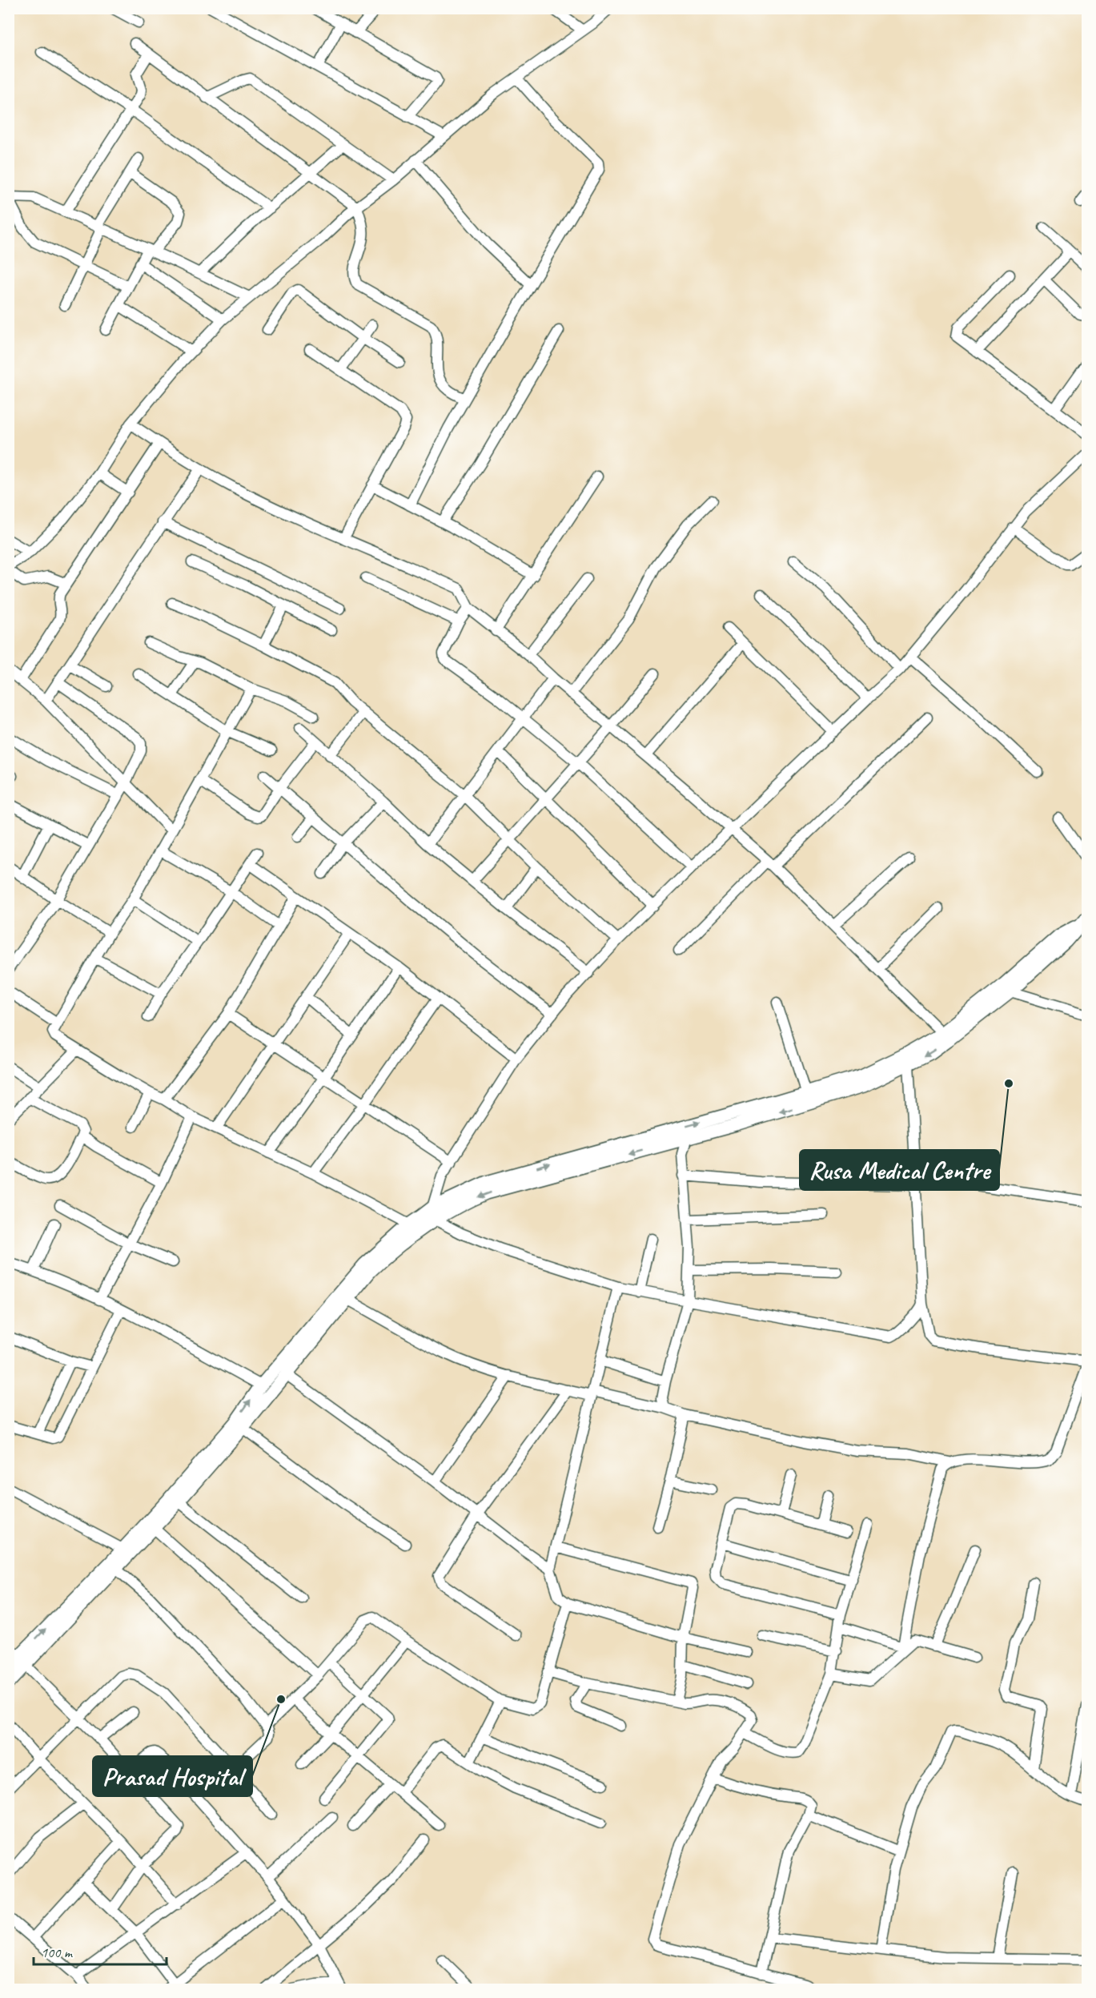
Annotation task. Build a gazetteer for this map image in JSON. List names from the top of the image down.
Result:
{
  "places": ["Rusa Medical Centre", "Prasad Hospital"],
  "scale_bar": "100 m"
}
